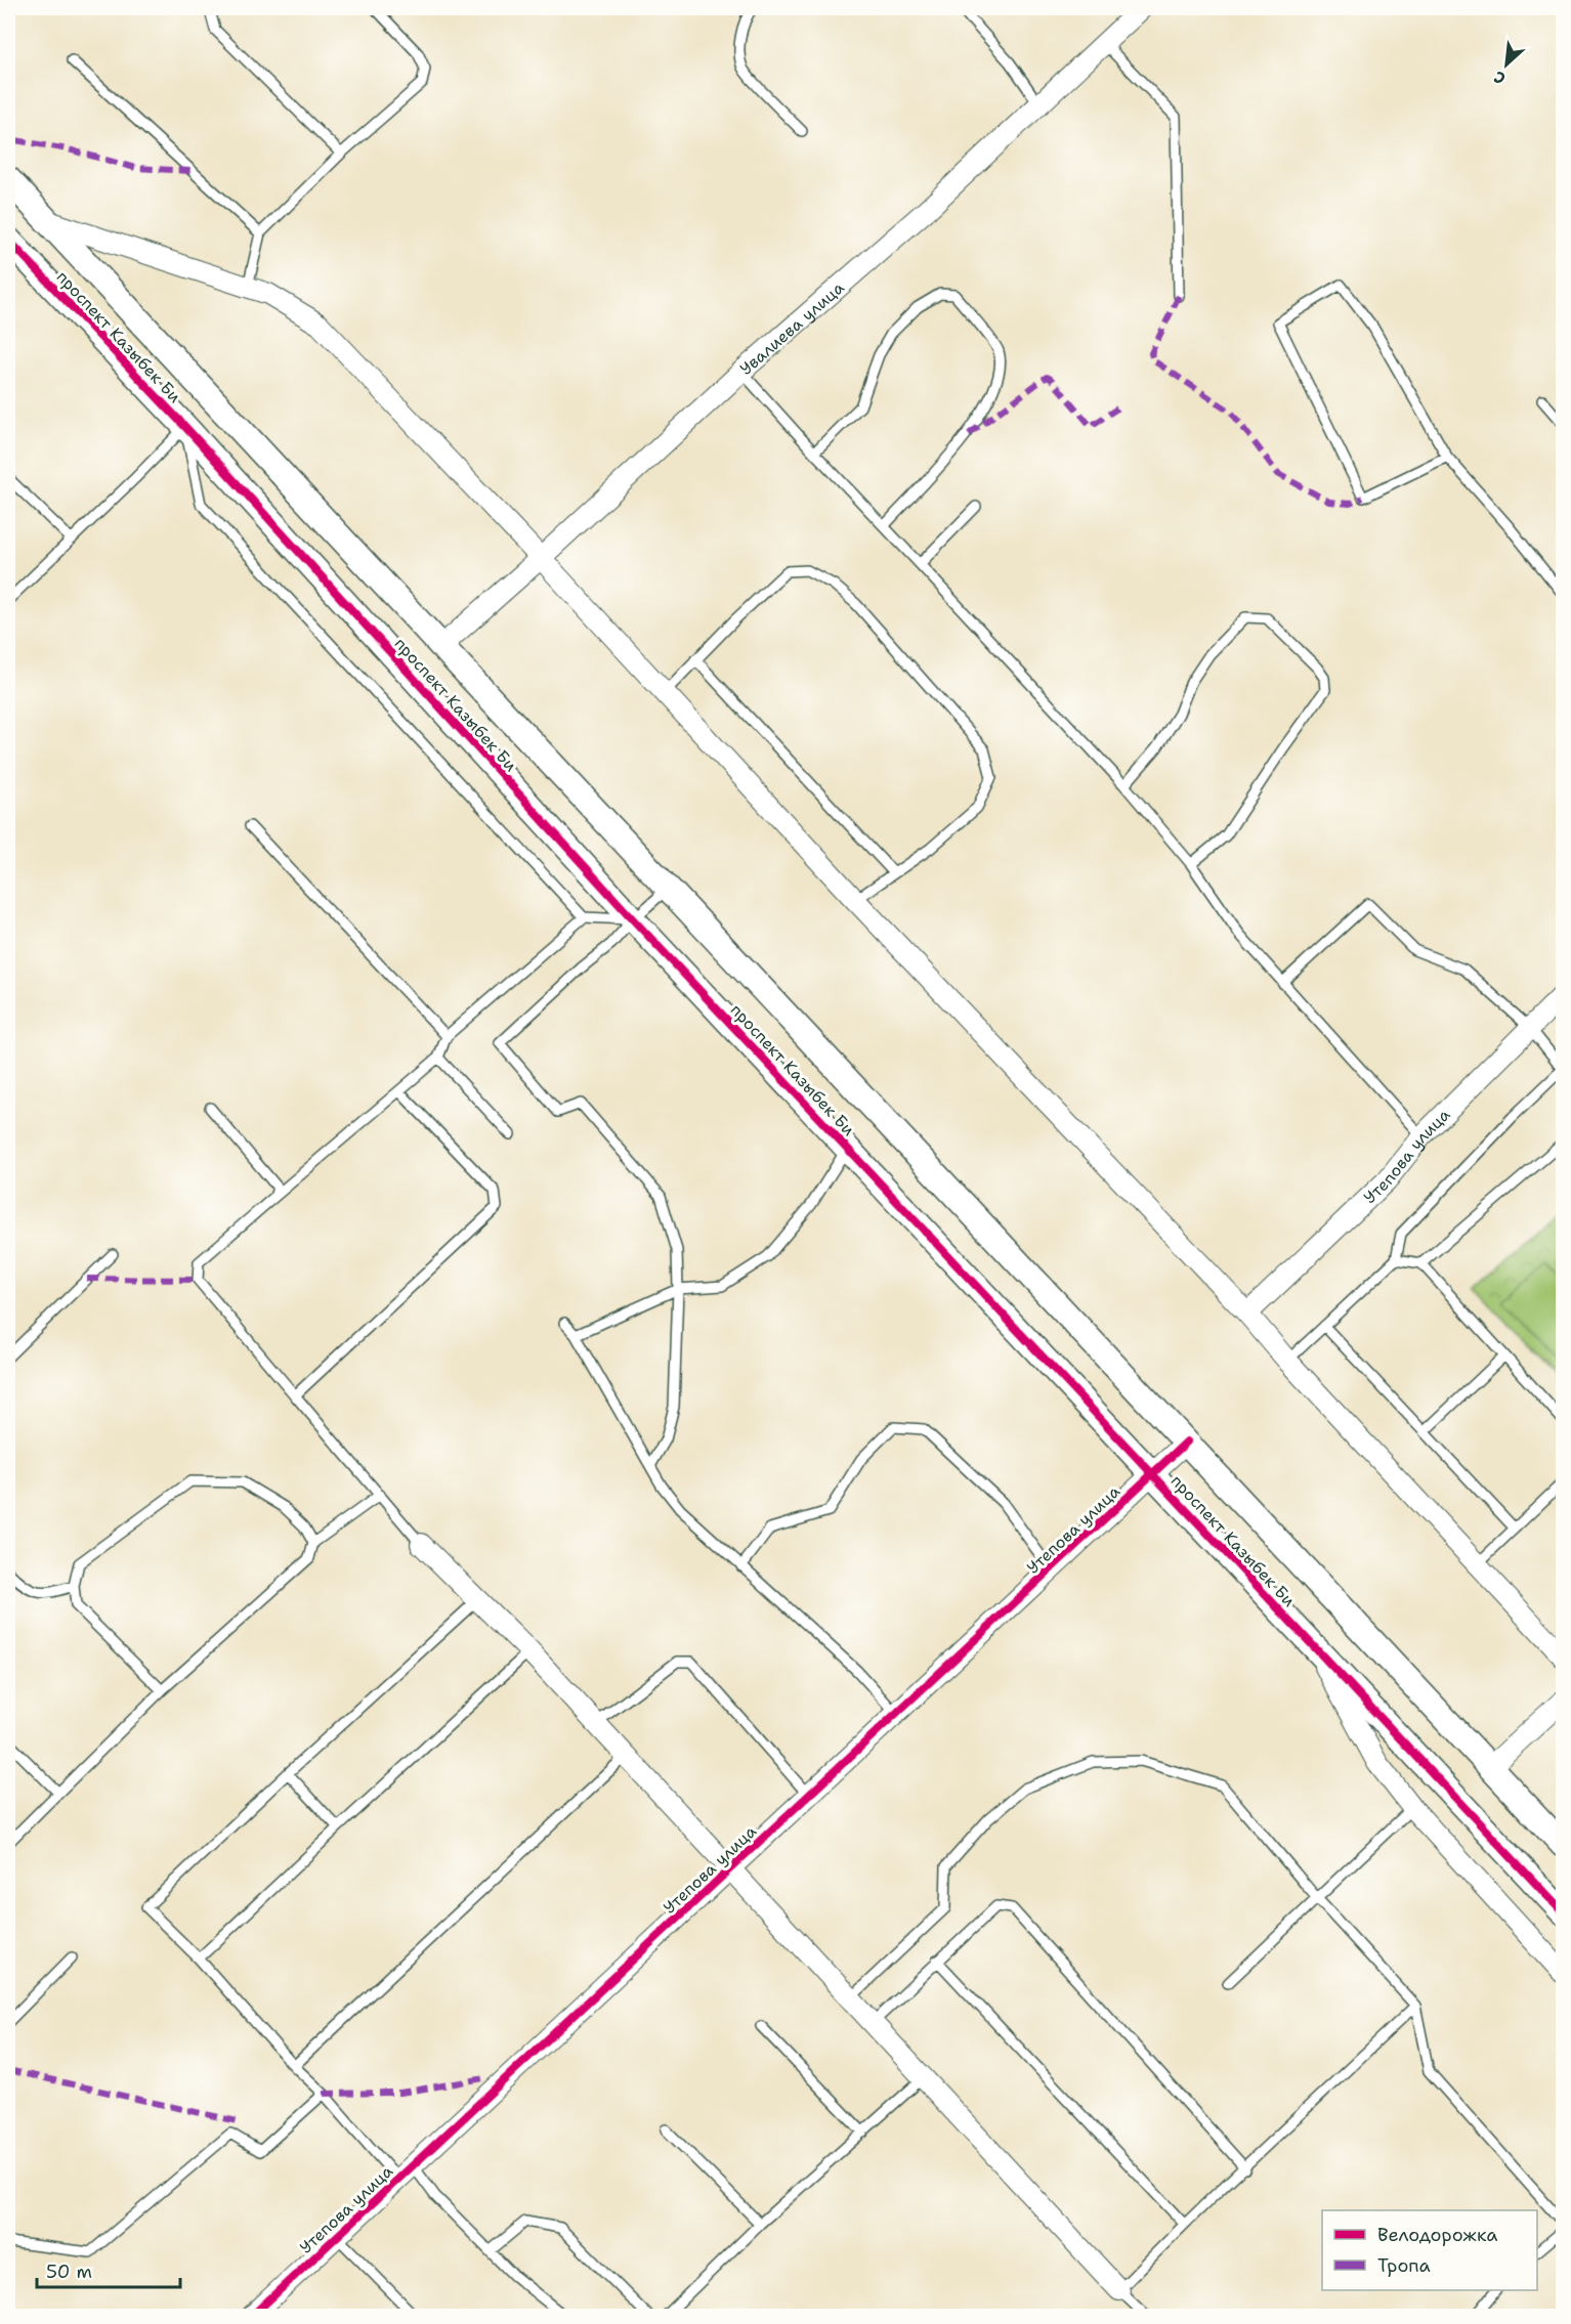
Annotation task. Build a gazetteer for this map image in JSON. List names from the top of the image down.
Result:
{
  "streets": {
    "street": ["Увалиева улица", "проспект Казыбек Би", "Утепова улица"]
  },
  "crossings": [
    ["Увалиева улица", "проспект Казыбек Би"],
    ["проспект Казыбек Би", "Утепова улица"]
  ],
  "legend": ["Велодорожка", "Тропа"],
  "scale_bar": "50 m",
  "north": "bottom left"
}
